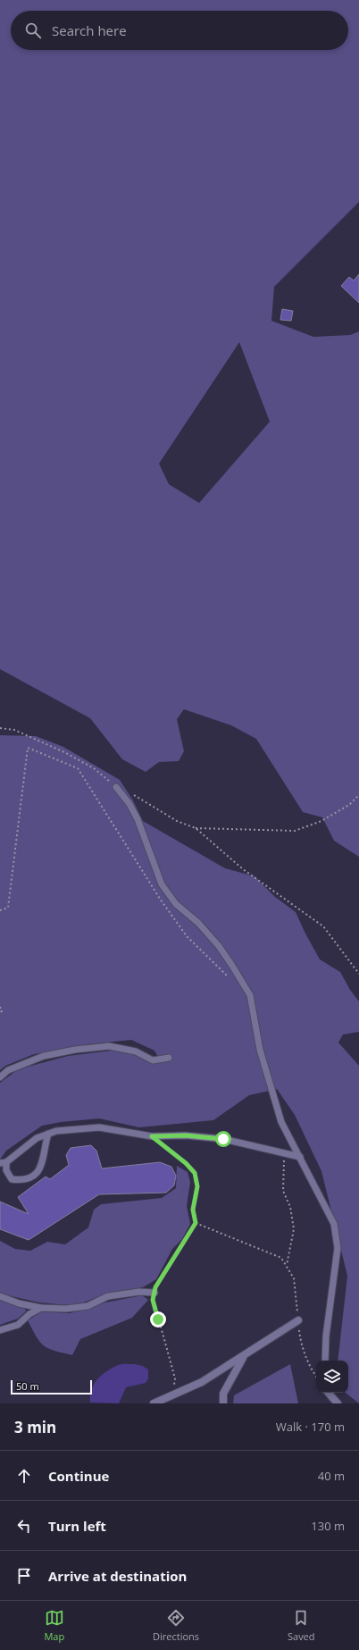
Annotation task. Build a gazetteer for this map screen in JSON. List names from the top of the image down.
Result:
{
  "scale_bar": "50 m",
  "page": {
    "search": "Search here",
    "scale": "50 m",
    "heading": ["3 min", "Walk · 170 m"],
    "list": [
      ["Continue", "40 m"],
      ["Turn left", "130 m"],
      "Arrive at destination"
    ],
    "nav": ["Map", "Directions", "Saved"]
  }
}
